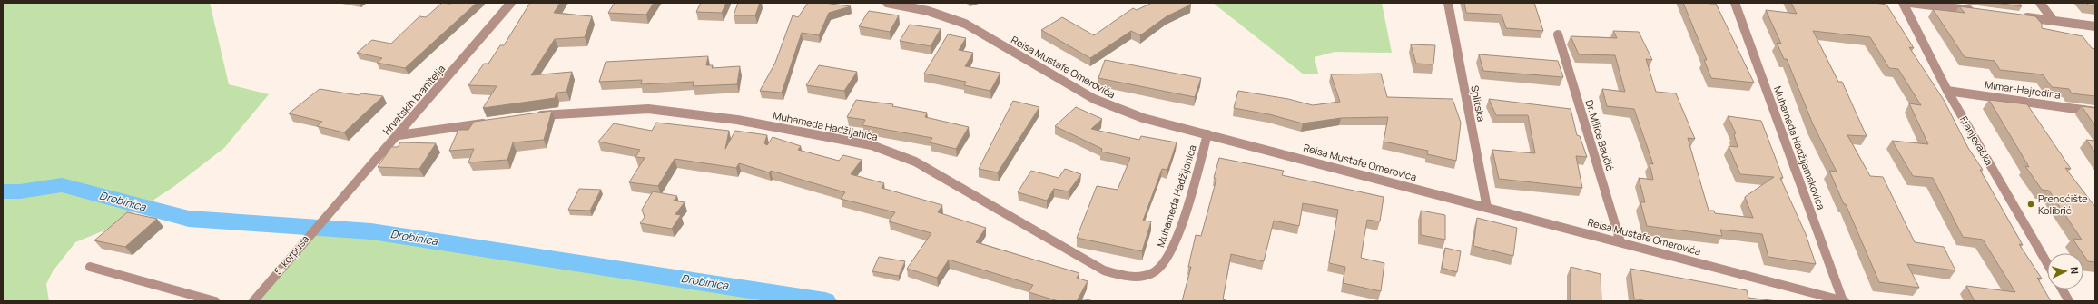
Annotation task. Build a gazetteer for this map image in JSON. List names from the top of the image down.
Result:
{
  "streets": {
    "street": [
      "Reisa Mustafe Omerovića",
      "Mimar-Hajredina",
      "Hrvatskih branitelja",
      "Splitska",
      "Muhameda Hadžijahića",
      "Dr. Milice Baučić",
      "Franjevačka",
      "Muhameda Hadžijamakovića",
      "5. korpusa"
    ]
  },
  "crossings": [
    ["Reisa Mustafe Omerovića", "Splitska"],
    ["Reisa Mustafe Omerovića", "Muhameda Hadžijahića"],
    ["Reisa Mustafe Omerovića", "Dr. Milice Baučić"],
    ["Reisa Mustafe Omerovića", "Muhameda Hadžijamakovića"],
    ["Mimar-Hajredina", "Franjevačka"],
    ["Hrvatskih branitelja", "5. korpusa"]
  ],
  "water": ["Drobinica"],
  "places": ["Prenoćište Kolibrić"],
  "north": "right"
}
